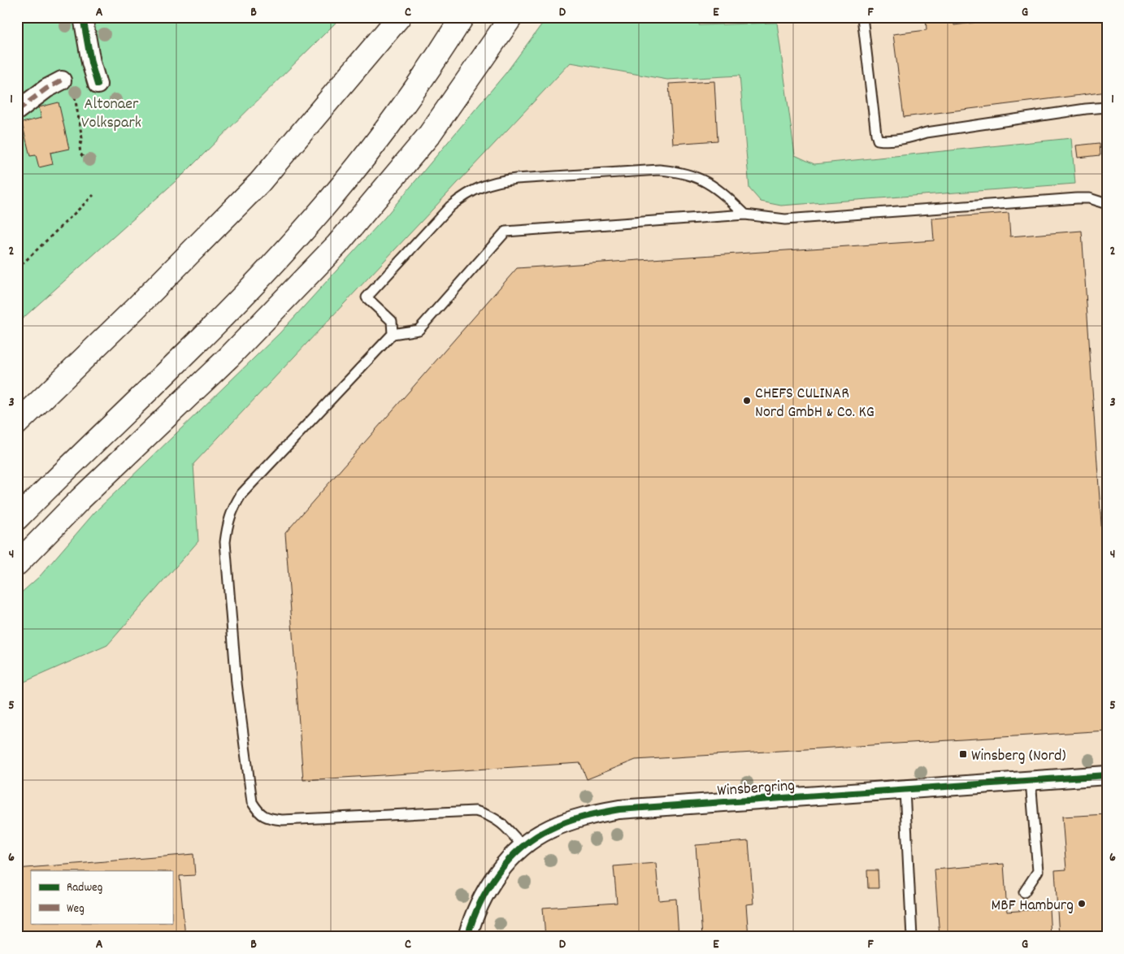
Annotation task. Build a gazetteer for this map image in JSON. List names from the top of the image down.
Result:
{
  "streets": {
    "street": ["Winsbergring"]
  },
  "parks": ["Altonaer Volkspark"],
  "places": {
    "other": ["CHEFS CULINAR Nord GmbH & Co. KG", "MBF Hamburg"],
    "transit": ["Winsberg (Nord)"]
  },
  "legend": ["Radweg", "Weg"],
  "grid": {
    "columns": [
      "A",
      "B",
      "C",
      "D",
      "E",
      "F",
      "G"
    ],
    "rows": [
      "1",
      "2",
      "3",
      "4",
      "5",
      "6"
    ]
  }
}
